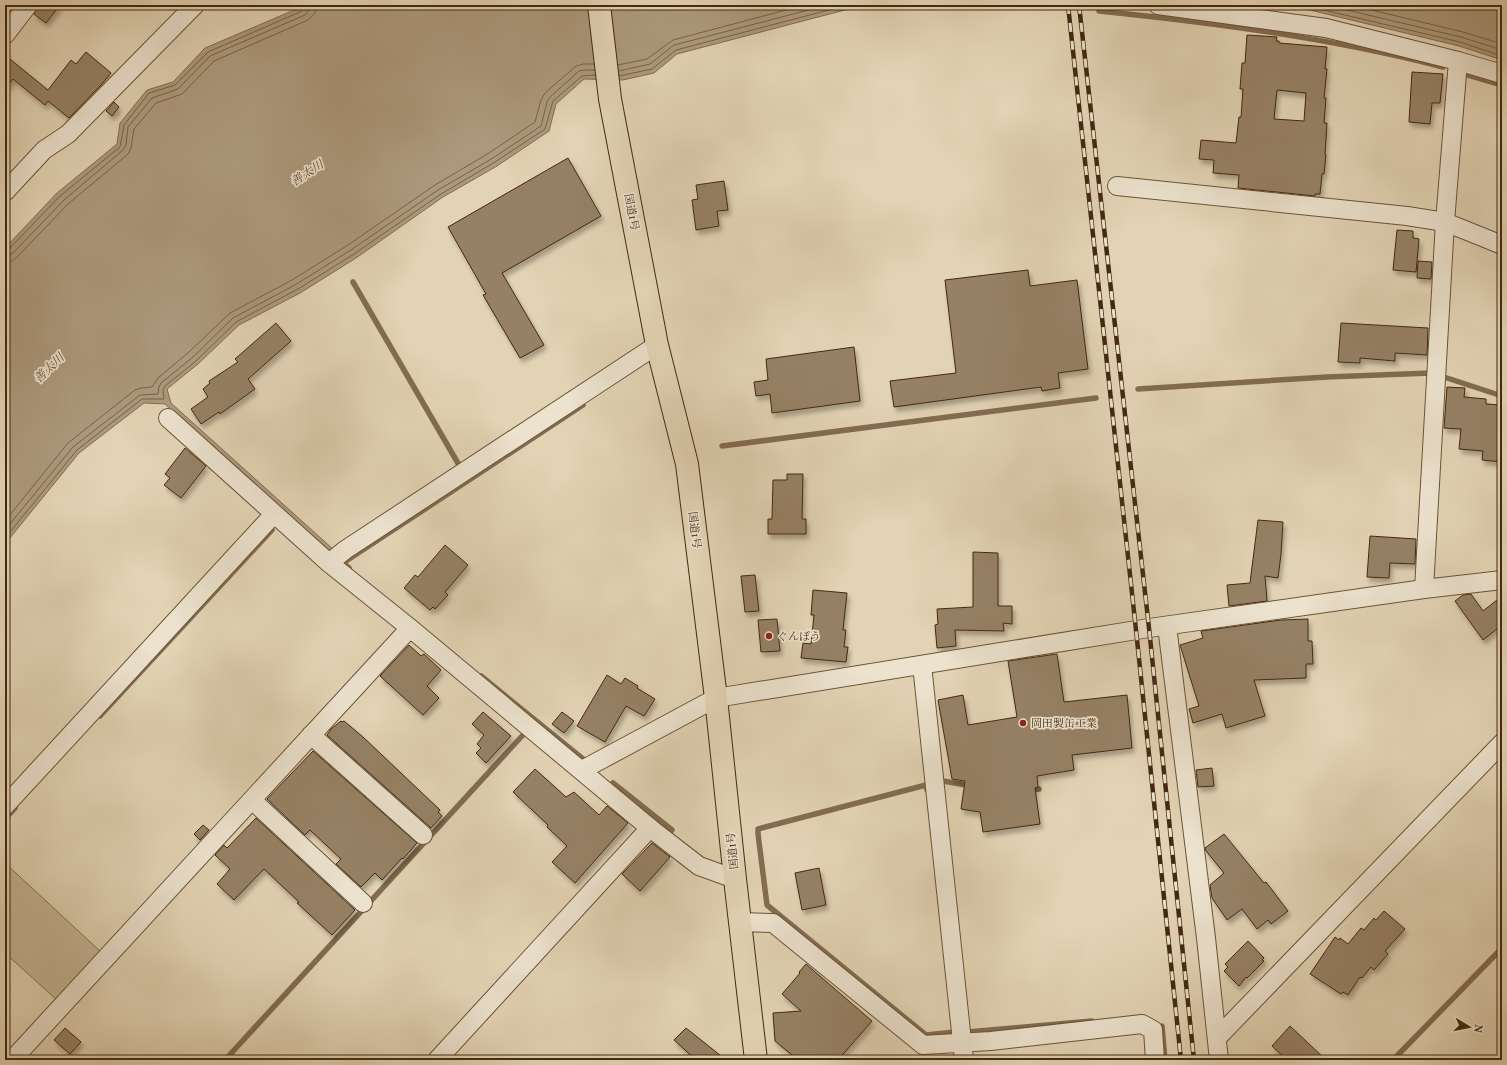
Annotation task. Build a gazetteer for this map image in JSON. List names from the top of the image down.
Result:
{
  "streets": {
    "highway": ["国道1号"]
  },
  "water": ["善太川"],
  "places": ["ぐんぽう", "岡田製缶工業"],
  "north": "right"
}
